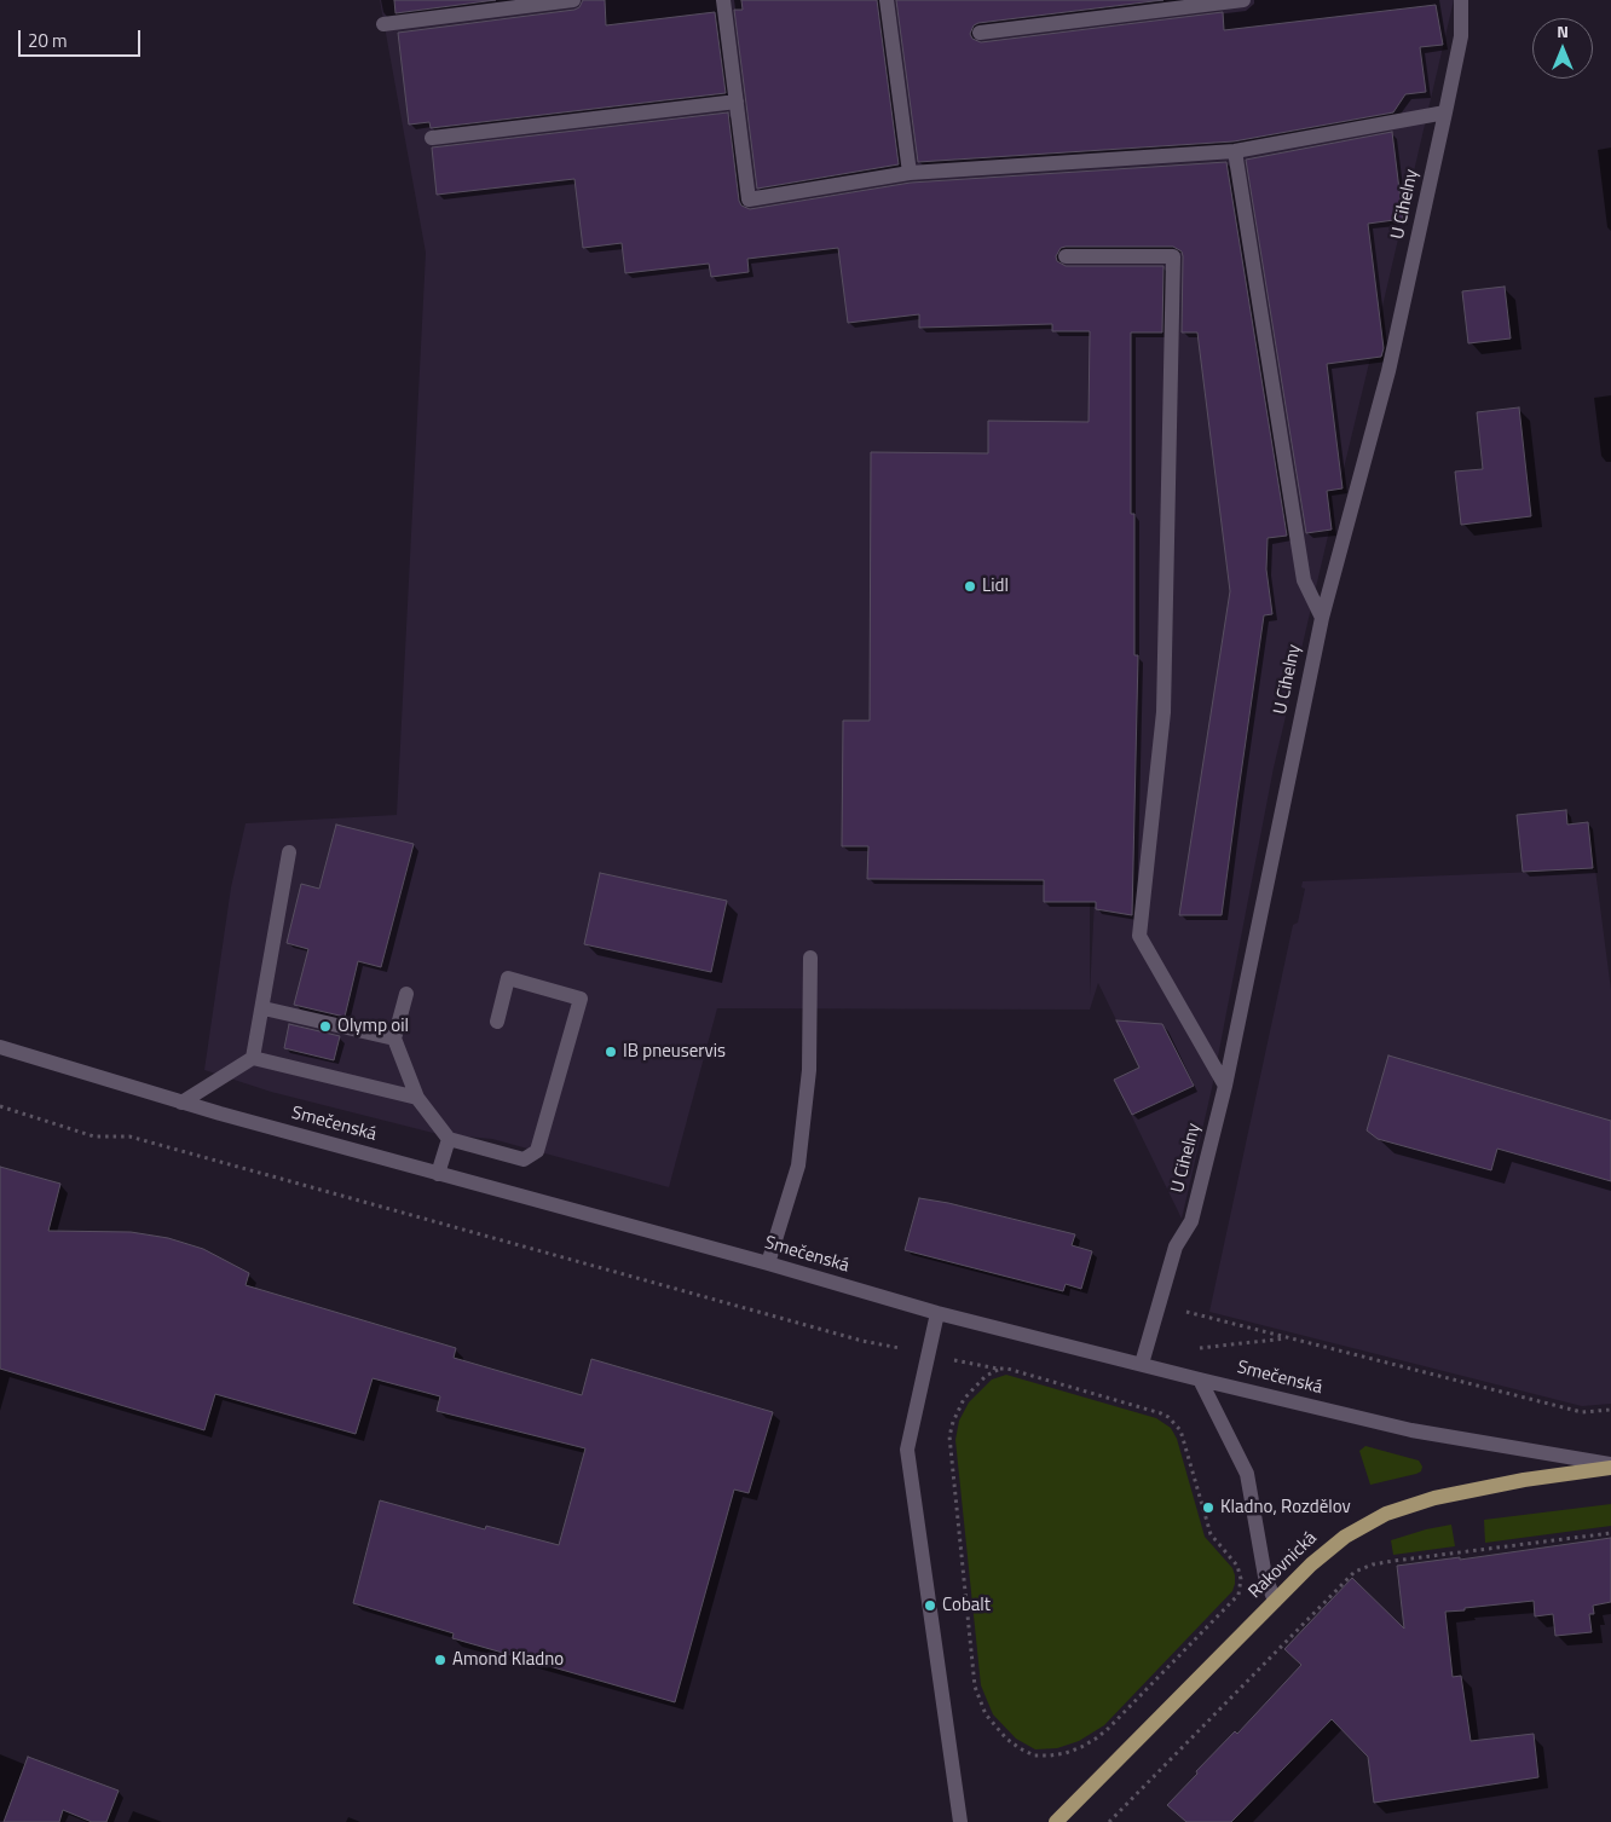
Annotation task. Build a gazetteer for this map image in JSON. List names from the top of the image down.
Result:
{
  "streets": {
    "main road": ["Rakovnická"],
    "street": ["U Cihelny", "Smečenská"]
  },
  "crossings": [
    ["U Cihelny", "Smečenská"],
    ["Smečenská", "Rakovnická"]
  ],
  "places": [
    "Lidl",
    "Olymp oil",
    "IB pneuservis",
    "Kladno, Rozdělov",
    "Cobalt",
    "Amond Kladno"
  ],
  "scale_bar": "20 m",
  "north": "top"
}
